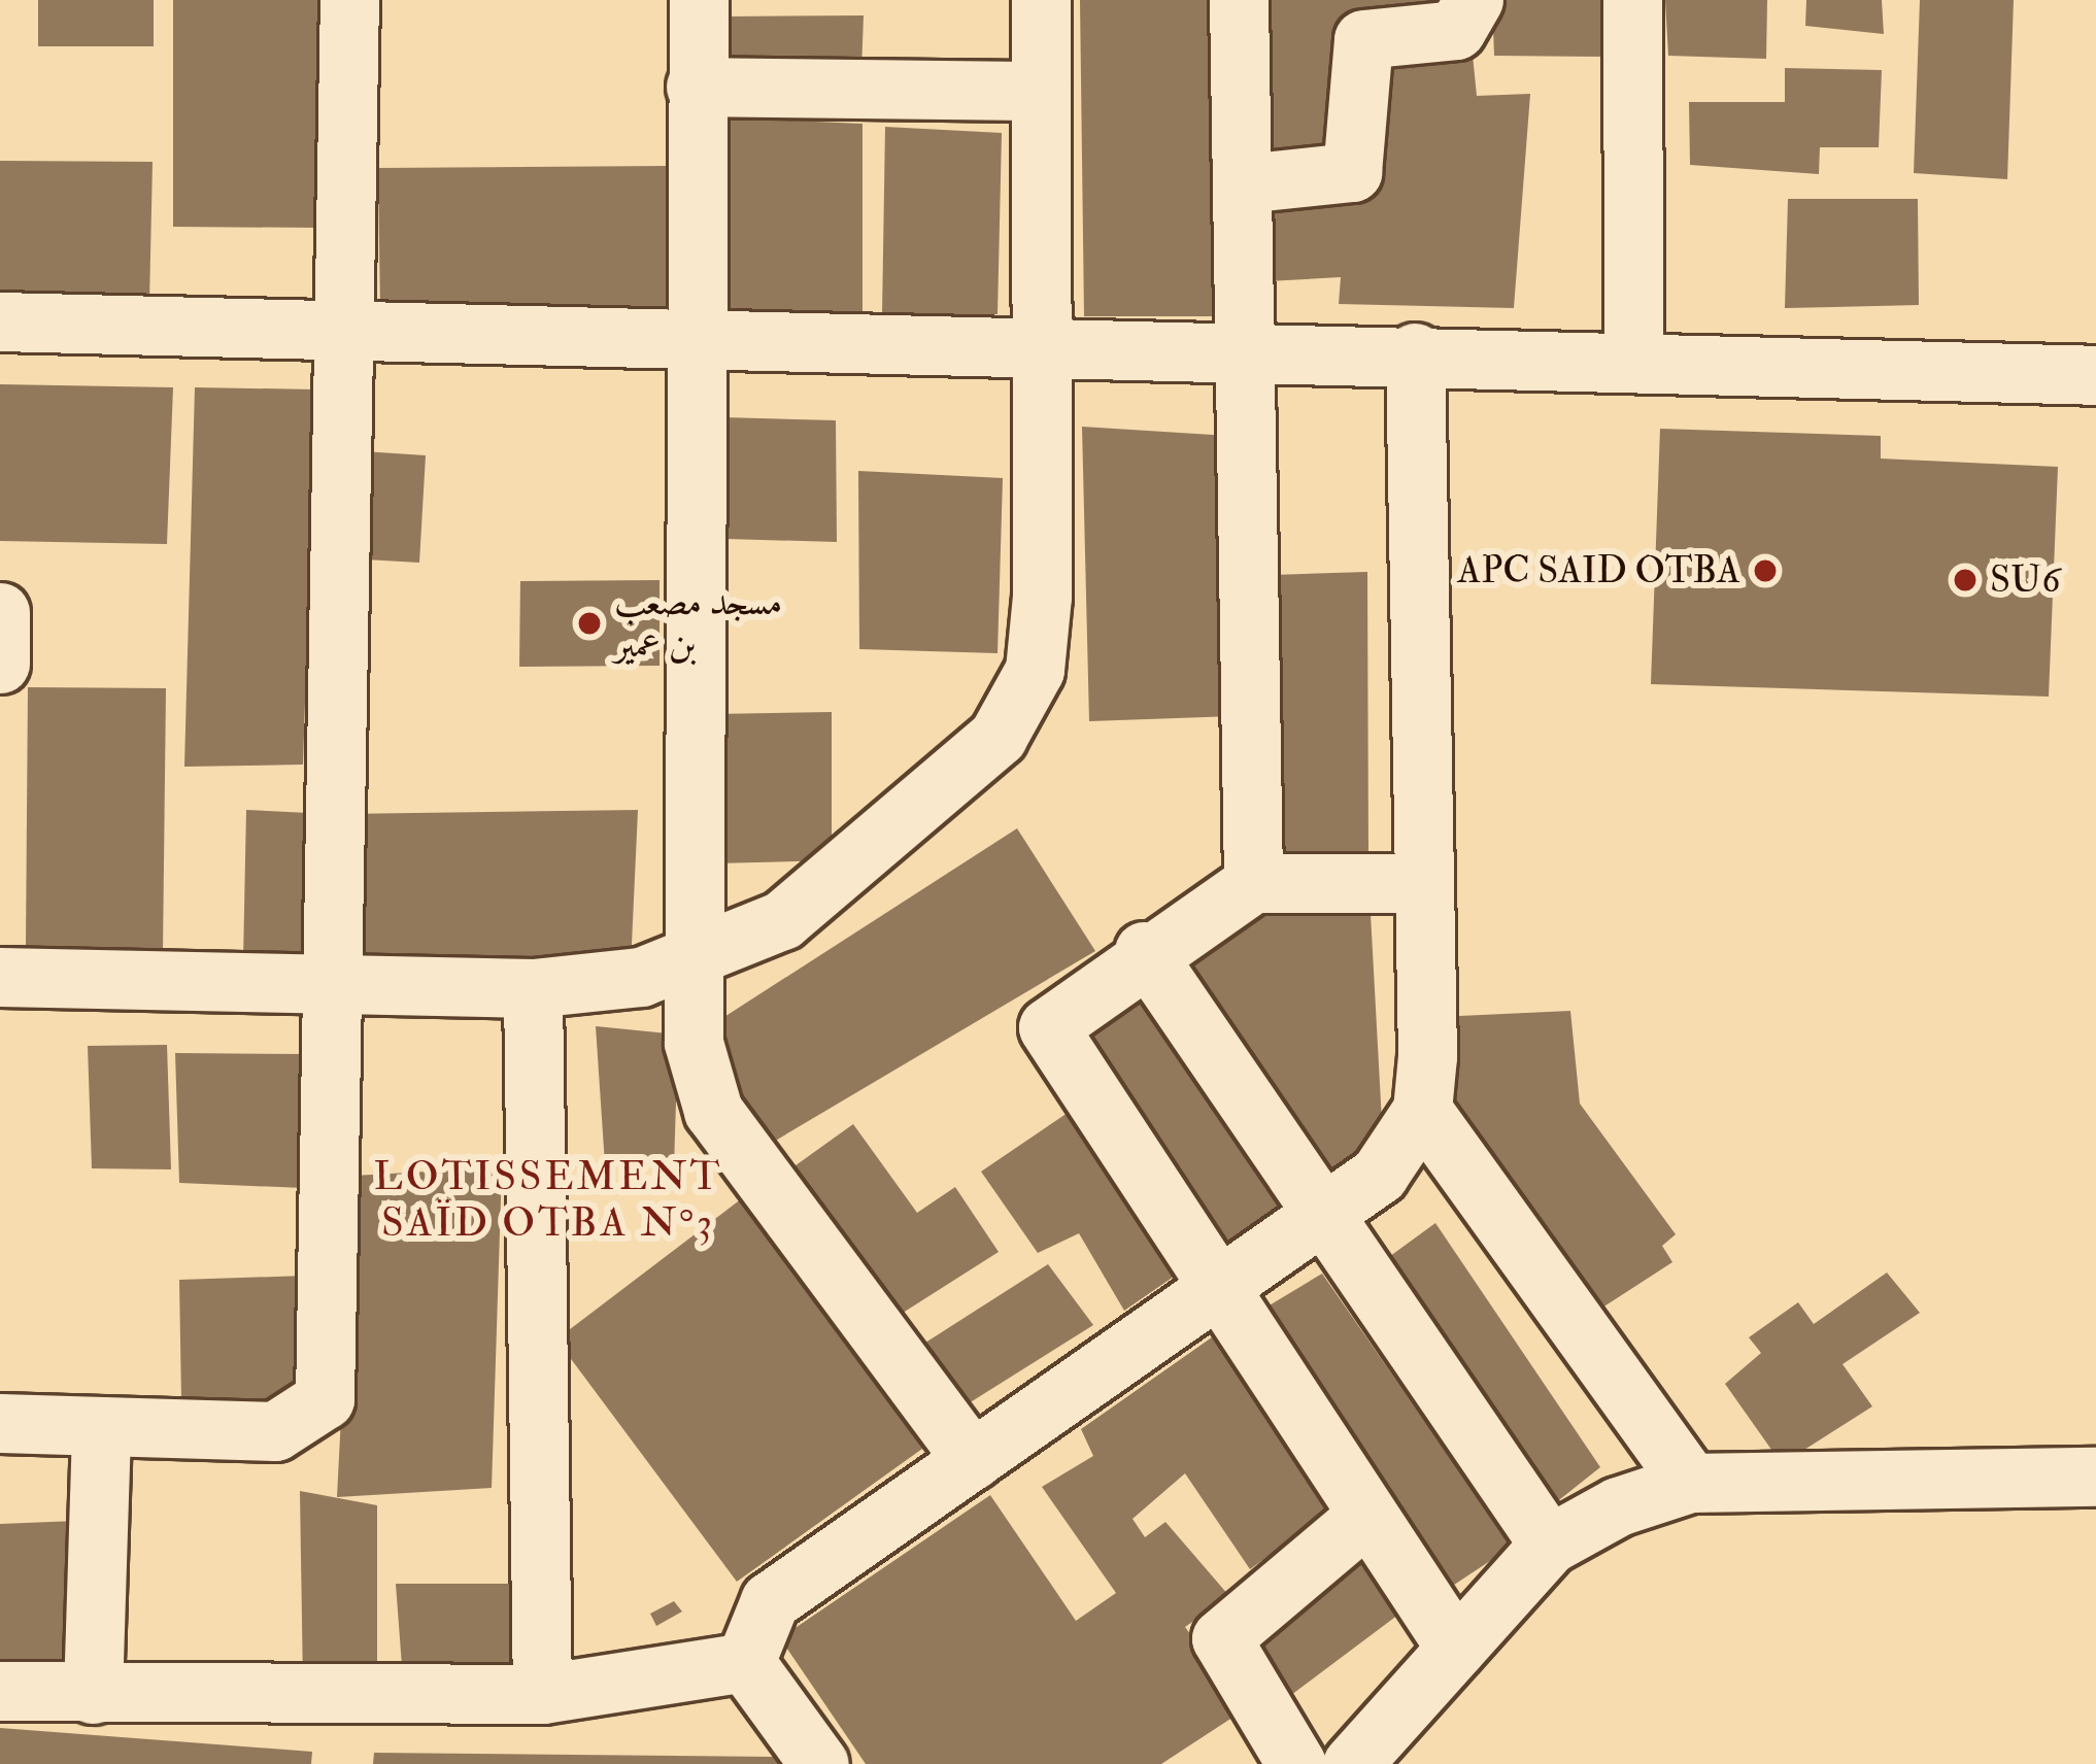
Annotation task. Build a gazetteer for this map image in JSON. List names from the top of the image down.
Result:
{
  "districts": ["LOTISSEMENT SAÏD OTBA N°3"],
  "places": ["APC SAID OTBA", "SU6", "مسجد مصعب بن عمير"]
}
